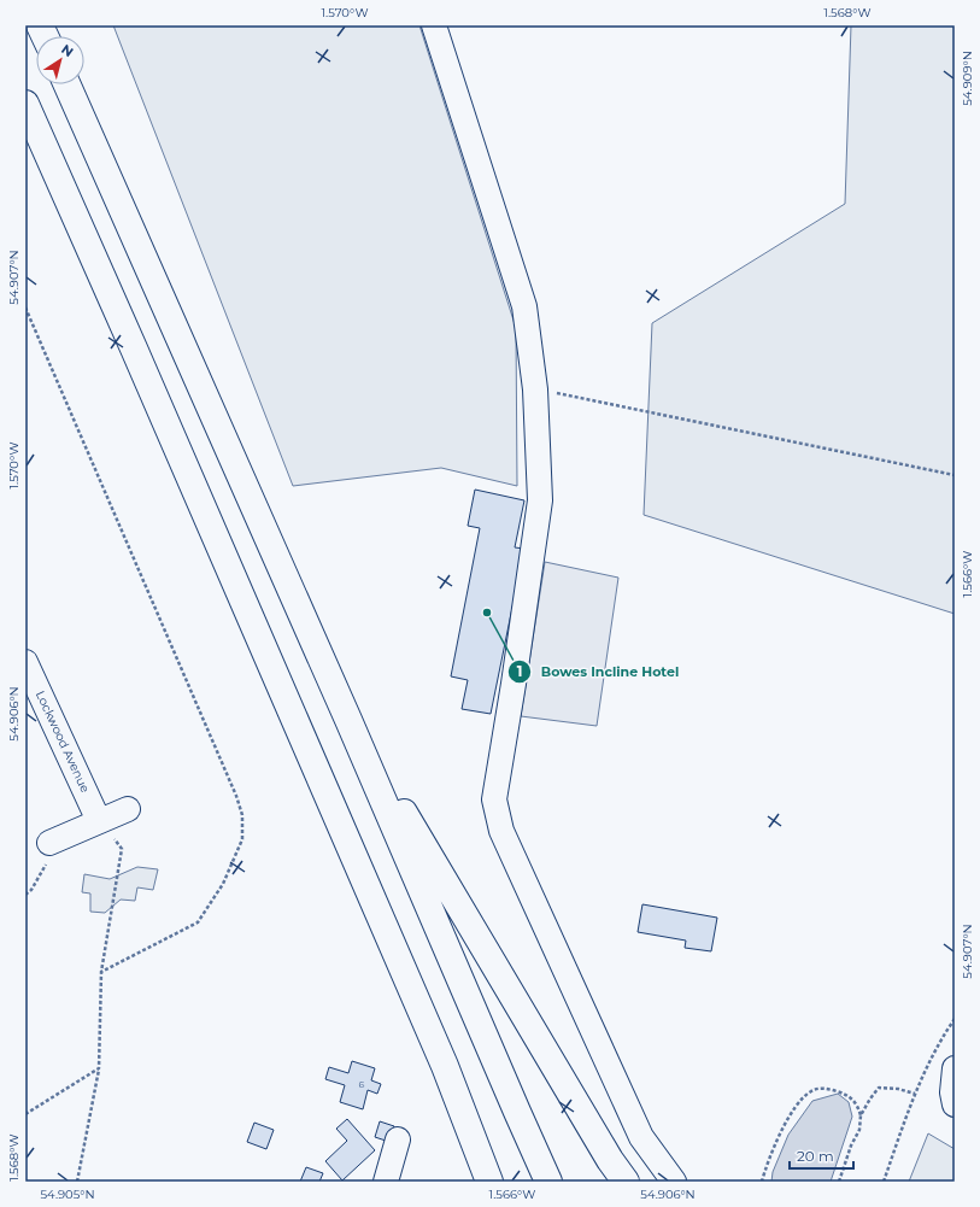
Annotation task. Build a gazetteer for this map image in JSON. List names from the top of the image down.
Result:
{
  "streets": {
    "street": ["Lockwood Avenue"]
  },
  "places": ["Bowes Incline Hotel"],
  "house_numbers": ["6"],
  "scale_bar": "20 m",
  "north": "top right",
  "coordinates": [
    "1.570°W",
    "1.568°W",
    "54.909°N",
    "54.907°N",
    "1.566°W",
    "54.906°N",
    "54.905°N"
  ]
}
